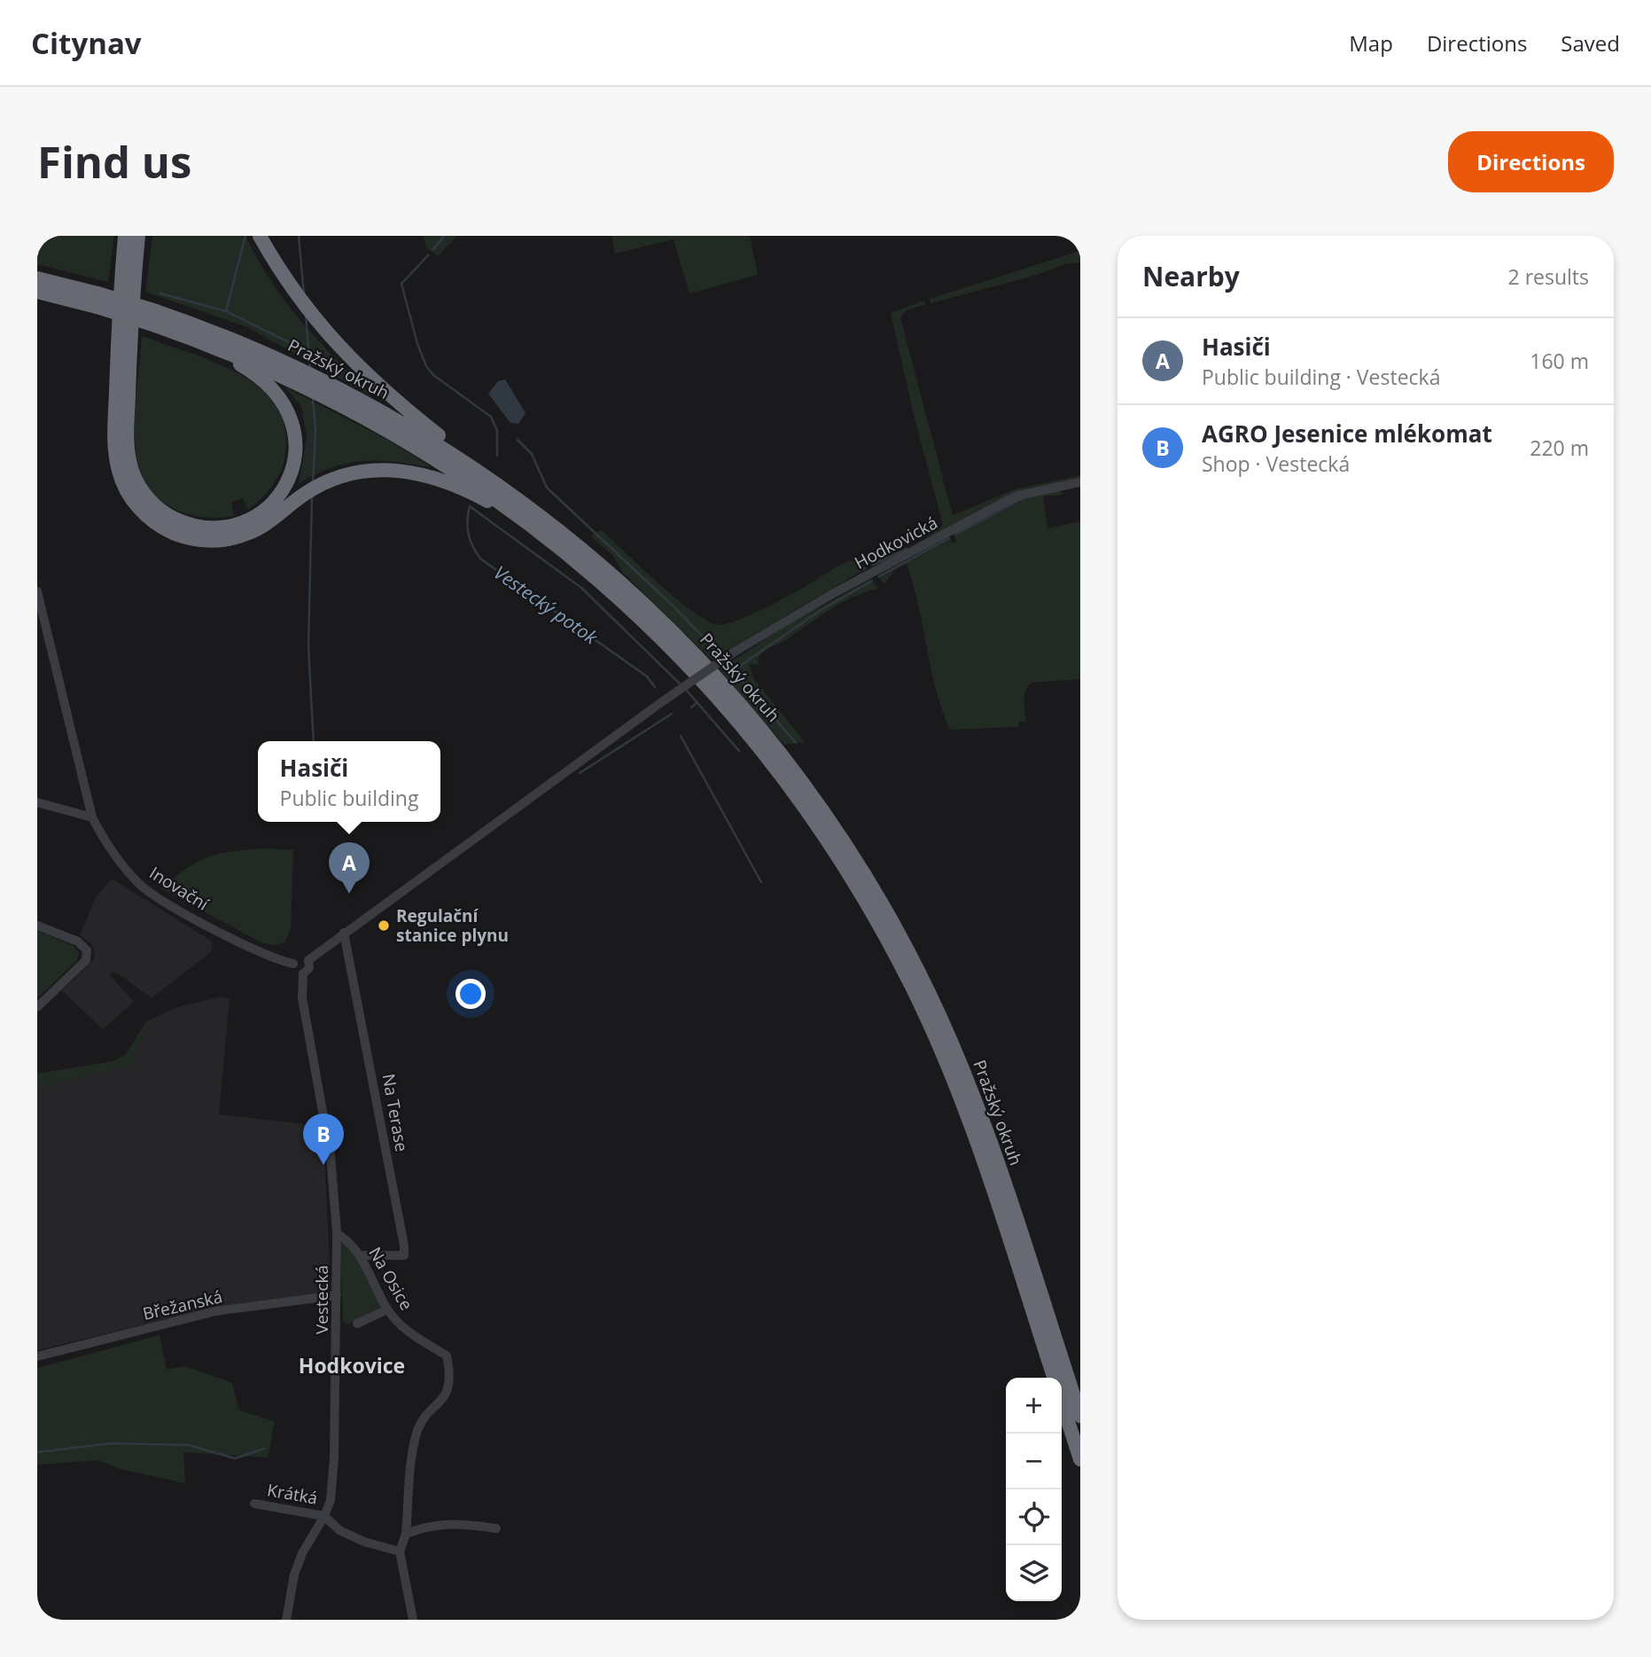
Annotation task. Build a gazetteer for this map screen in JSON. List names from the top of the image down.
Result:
{
  "streets": {
    "highway": ["Pražský okruh"],
    "street": [
      "Hodkovická",
      "Inovační",
      "Na Terase",
      "Na Osice",
      "Vestecká",
      "Břežanská",
      "Krátká"
    ]
  },
  "crossings": [
    ["Hodkovická", "Na Terase"],
    ["Inovační", "Vestecká"],
    ["Na Terase", "Na Osice"],
    ["Na Osice", "Vestecká"],
    ["Vestecká", "Břežanská"],
    ["Vestecká", "Krátká"]
  ],
  "districts": ["Hodkovice"],
  "water": ["Vestecký potok"],
  "places": ["Regulační stanice plynu"],
  "page": {
    "header": "Citynav",
    "nav": ["Map", "Directions", "Saved"],
    "buttons": "Directions",
    "title": "Find us",
    "heading": ["Nearby", "2 results"],
    "list": [
      {
        "mark": "A",
        "name": "Hasiči",
        "note": "Public building · Vestecká",
        "value": "160 m"
      },
      {
        "mark": "B",
        "name": "AGRO Jesenice mlékomat",
        "note": "Shop · Vestecká",
        "value": "220 m"
      }
    ],
    "popup": ["Hasiči", "Public building"],
    "pins": ["A", "B"],
    "map_buttons": ["+", "−"]
  }
}
